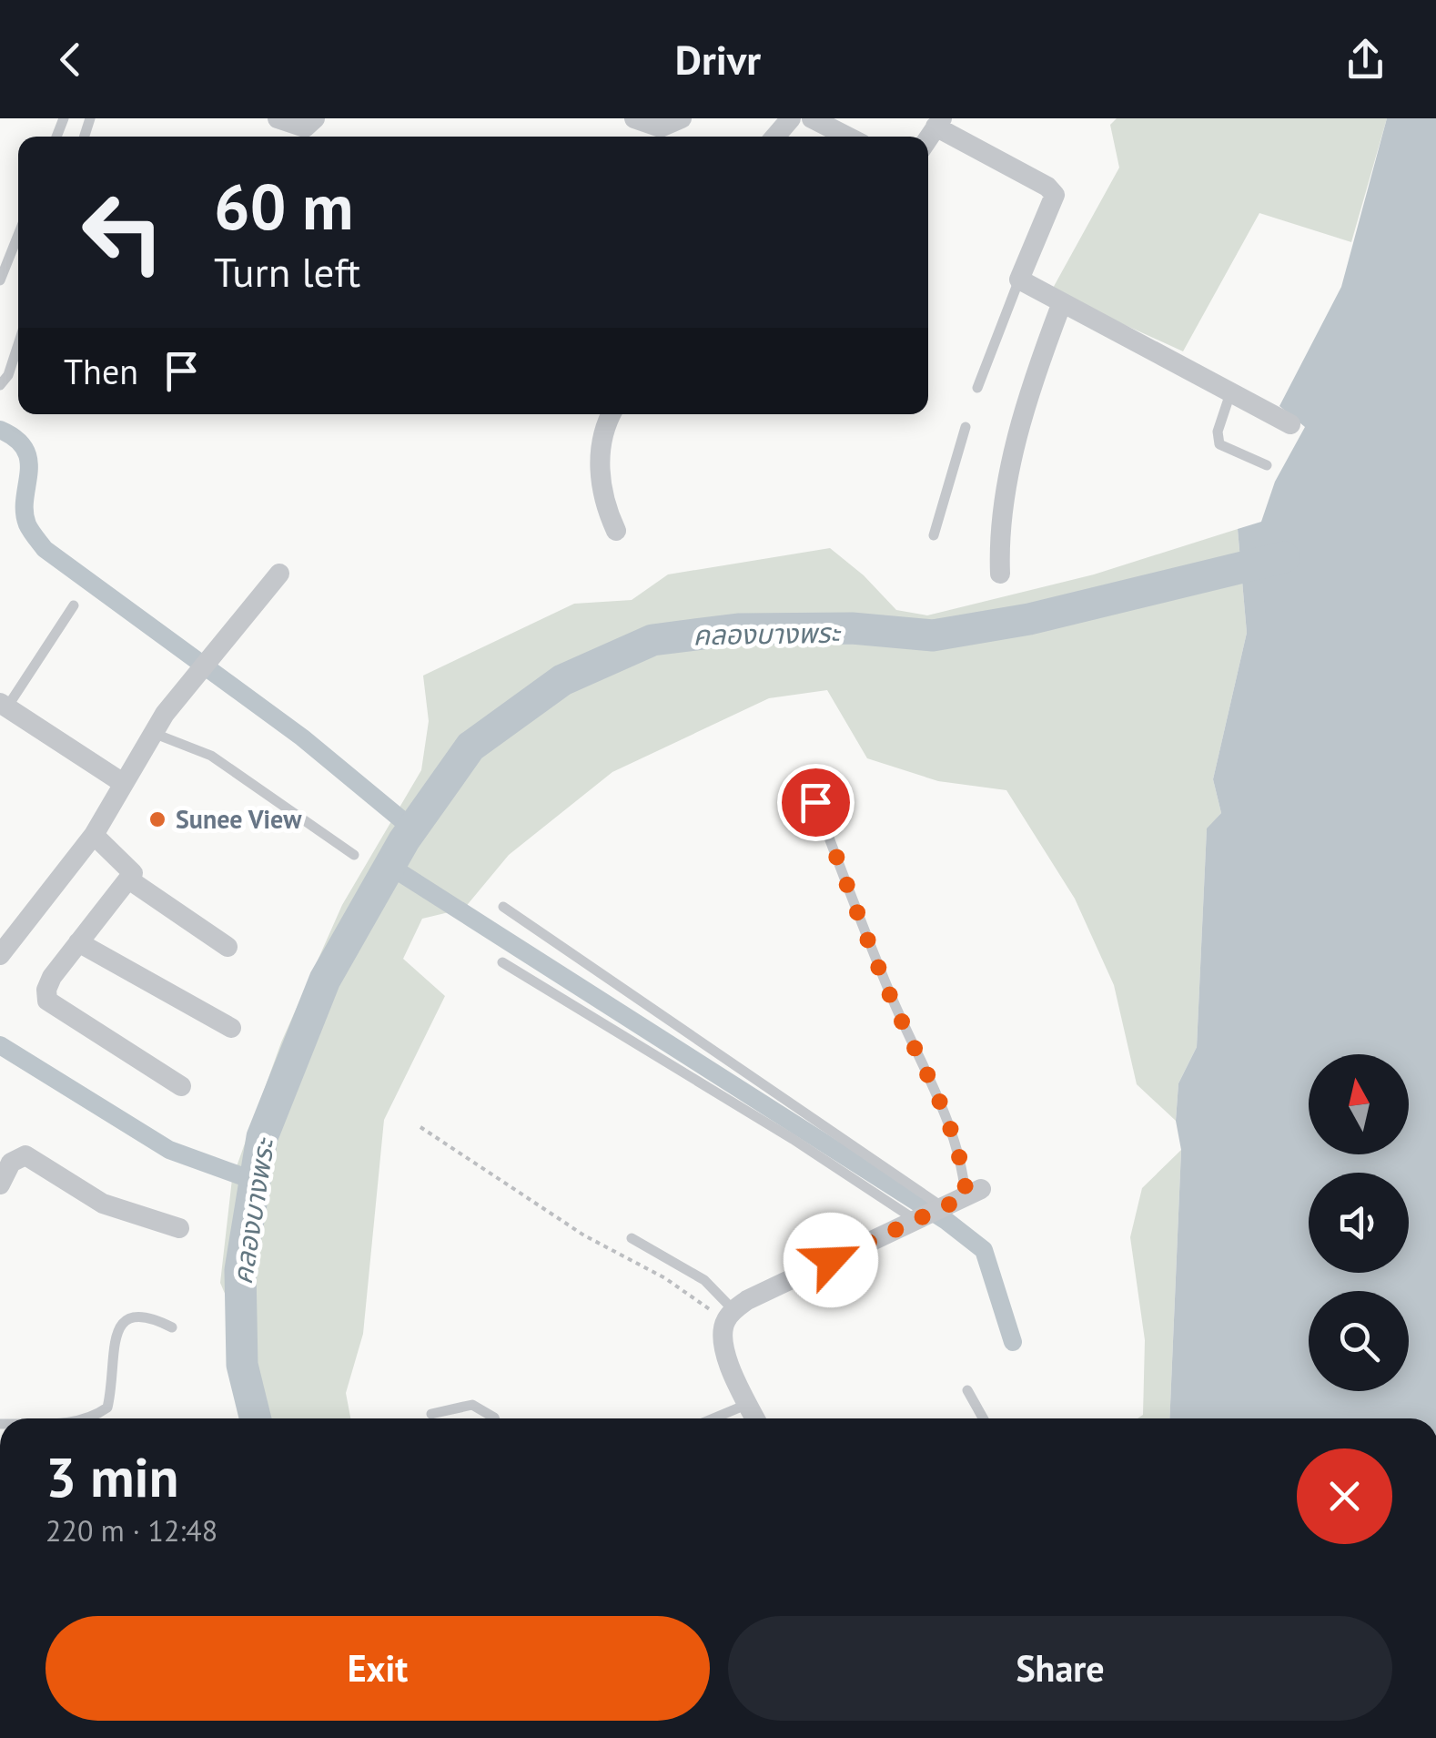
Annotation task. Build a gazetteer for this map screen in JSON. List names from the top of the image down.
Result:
{
  "water": ["คลองบางพระ"],
  "places": ["Sunee View"],
  "north": "top",
  "page": {
    "header": "Drivr",
    "turn": ["60 m", "Turn left"],
    "then": "Then",
    "heading": ["3 min", "220 m · 12:48"],
    "buttons": ["Exit", "Share"]
  }
}
